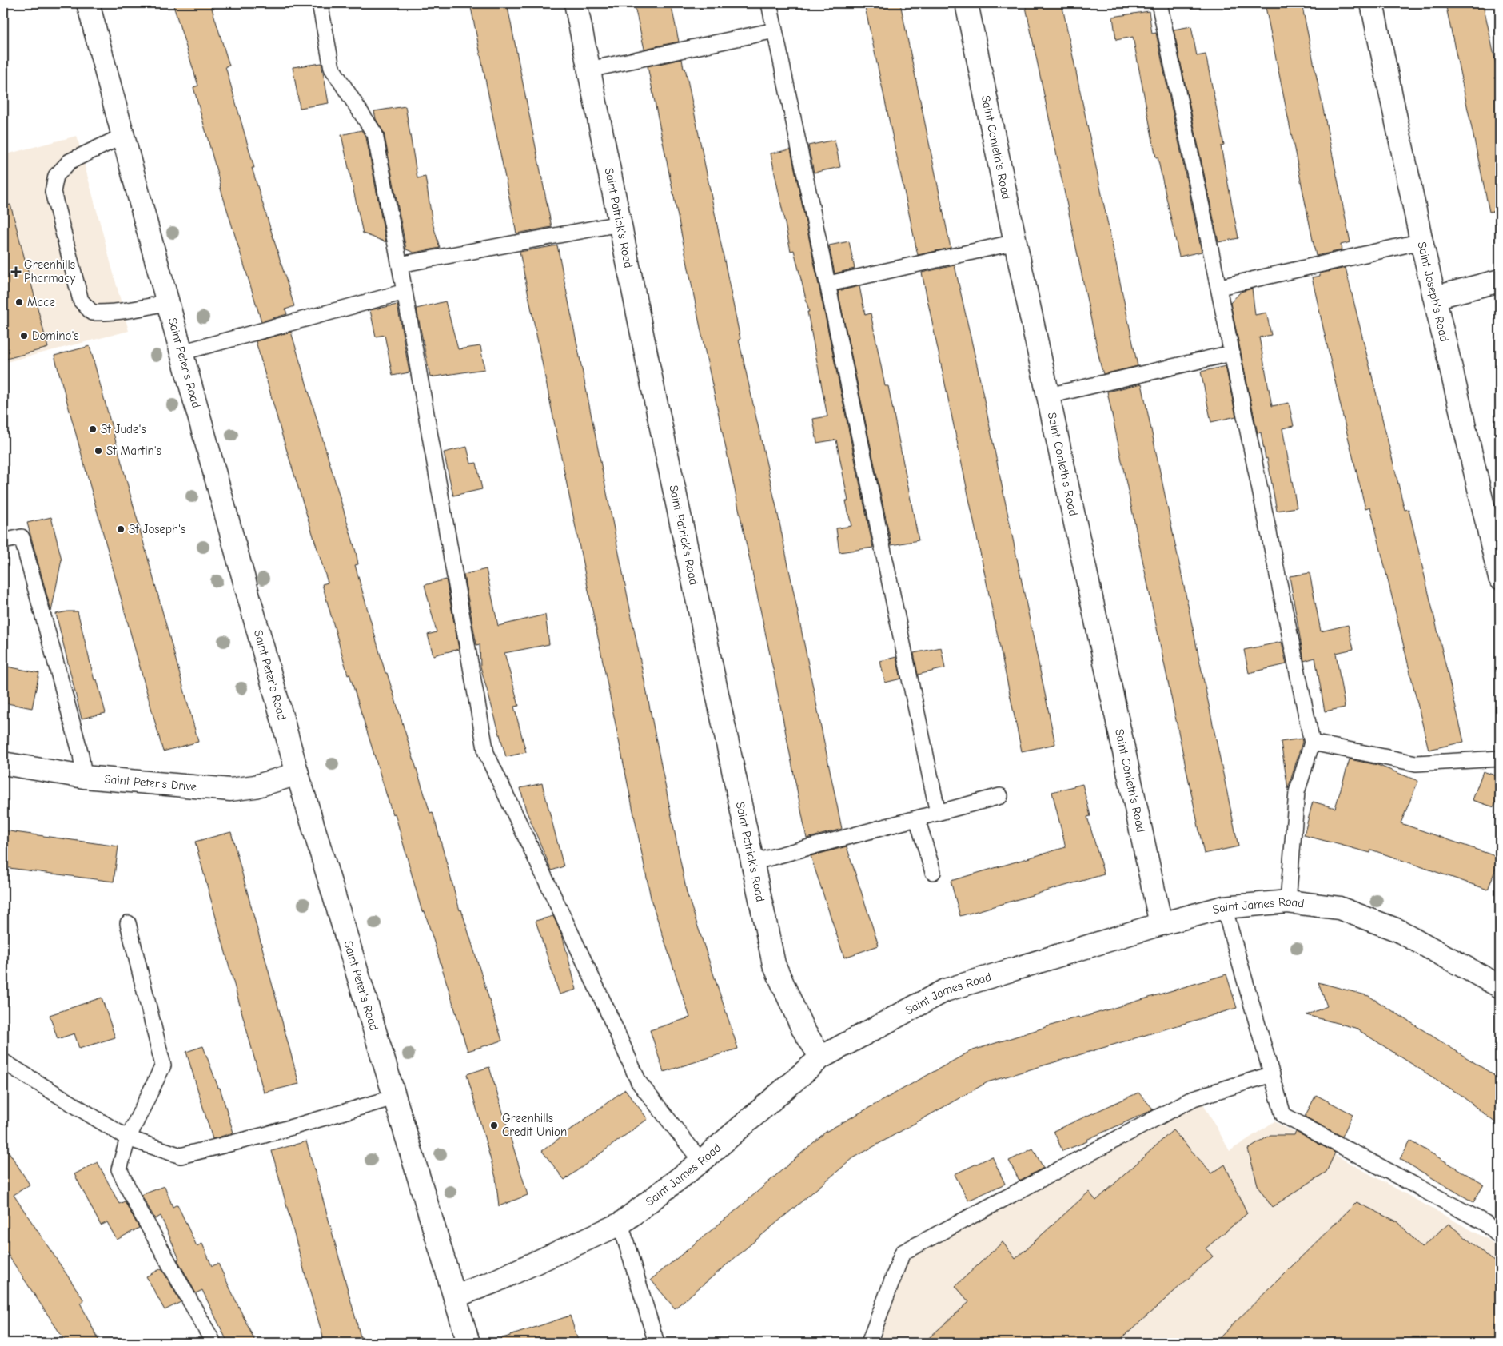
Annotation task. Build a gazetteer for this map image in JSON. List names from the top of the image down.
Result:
{
  "streets": {
    "street": [
      "Saint Conleth's Road",
      "Saint Patrick's Road",
      "Saint Joseph's Road",
      "Saint Peter's Road",
      "Saint Peter's Drive",
      "Saint James Road"
    ]
  },
  "crossings": [
    ["Saint Conleth's Road", "Saint James Road"],
    ["Saint Patrick's Road", "Saint James Road"],
    ["Saint Peter's Road", "Saint Peter's Drive"],
    ["Saint Peter's Road", "Saint James Road"]
  ],
  "places": {
    "health": ["Greenhills Pharmacy"],
    "other": [
      "Mace",
      "Domino's",
      "St Jude's",
      "St Martin's",
      "St Joseph's",
      "Greenhills Credit Union"
    ]
  }
}
